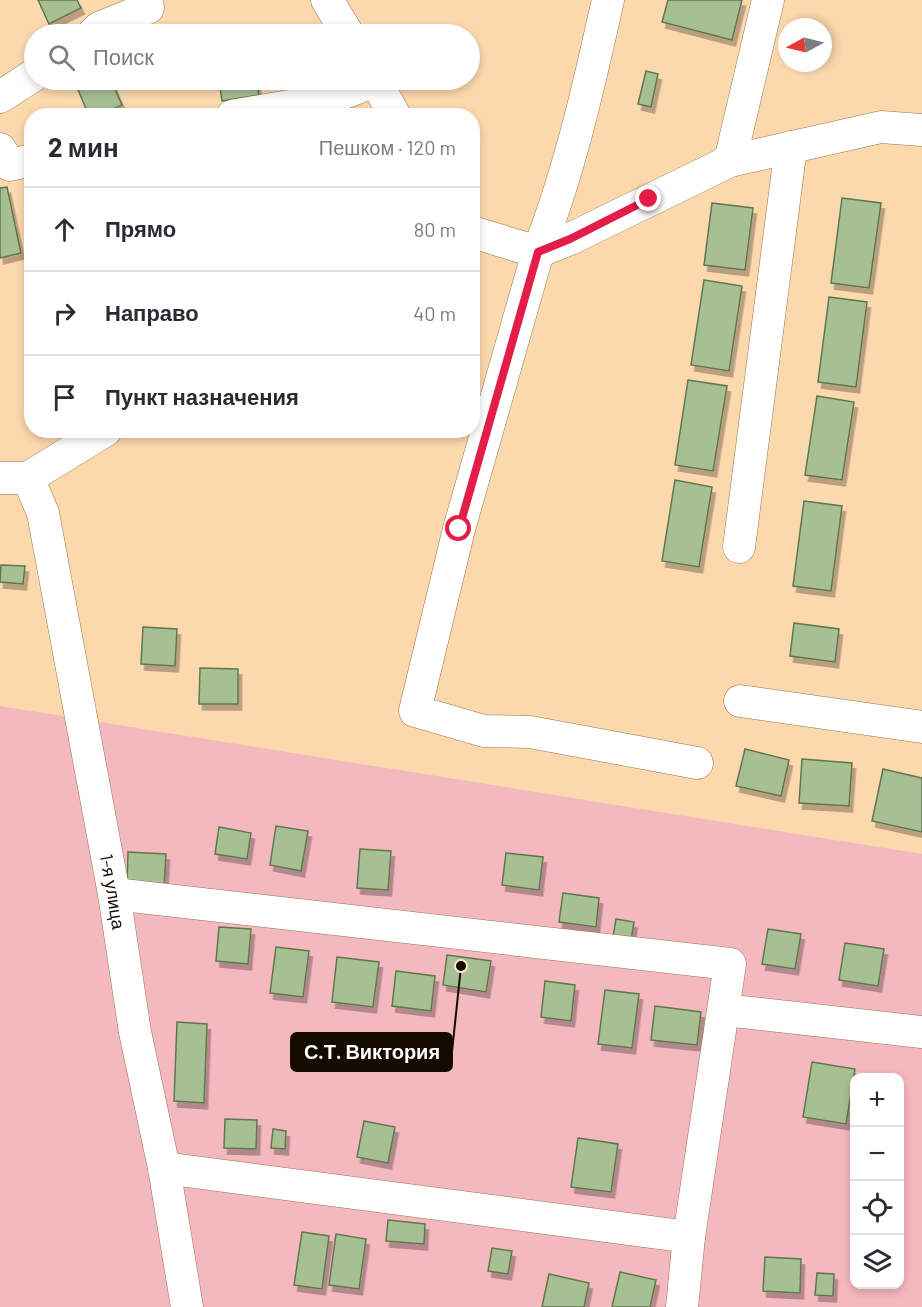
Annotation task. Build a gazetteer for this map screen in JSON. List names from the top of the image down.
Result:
{
  "streets": {
    "street": ["1-я улица"]
  },
  "places": ["С.Т. Виктория"],
  "north": "left",
  "page": {
    "search": "Поиск",
    "heading": ["2 мин", "Пешком · 120 m"],
    "list": [
      ["Прямо", "80 m"],
      ["Направо", "40 m"],
      "Пункт назначения"
    ],
    "map_buttons": ["+", "−"]
  }
}
